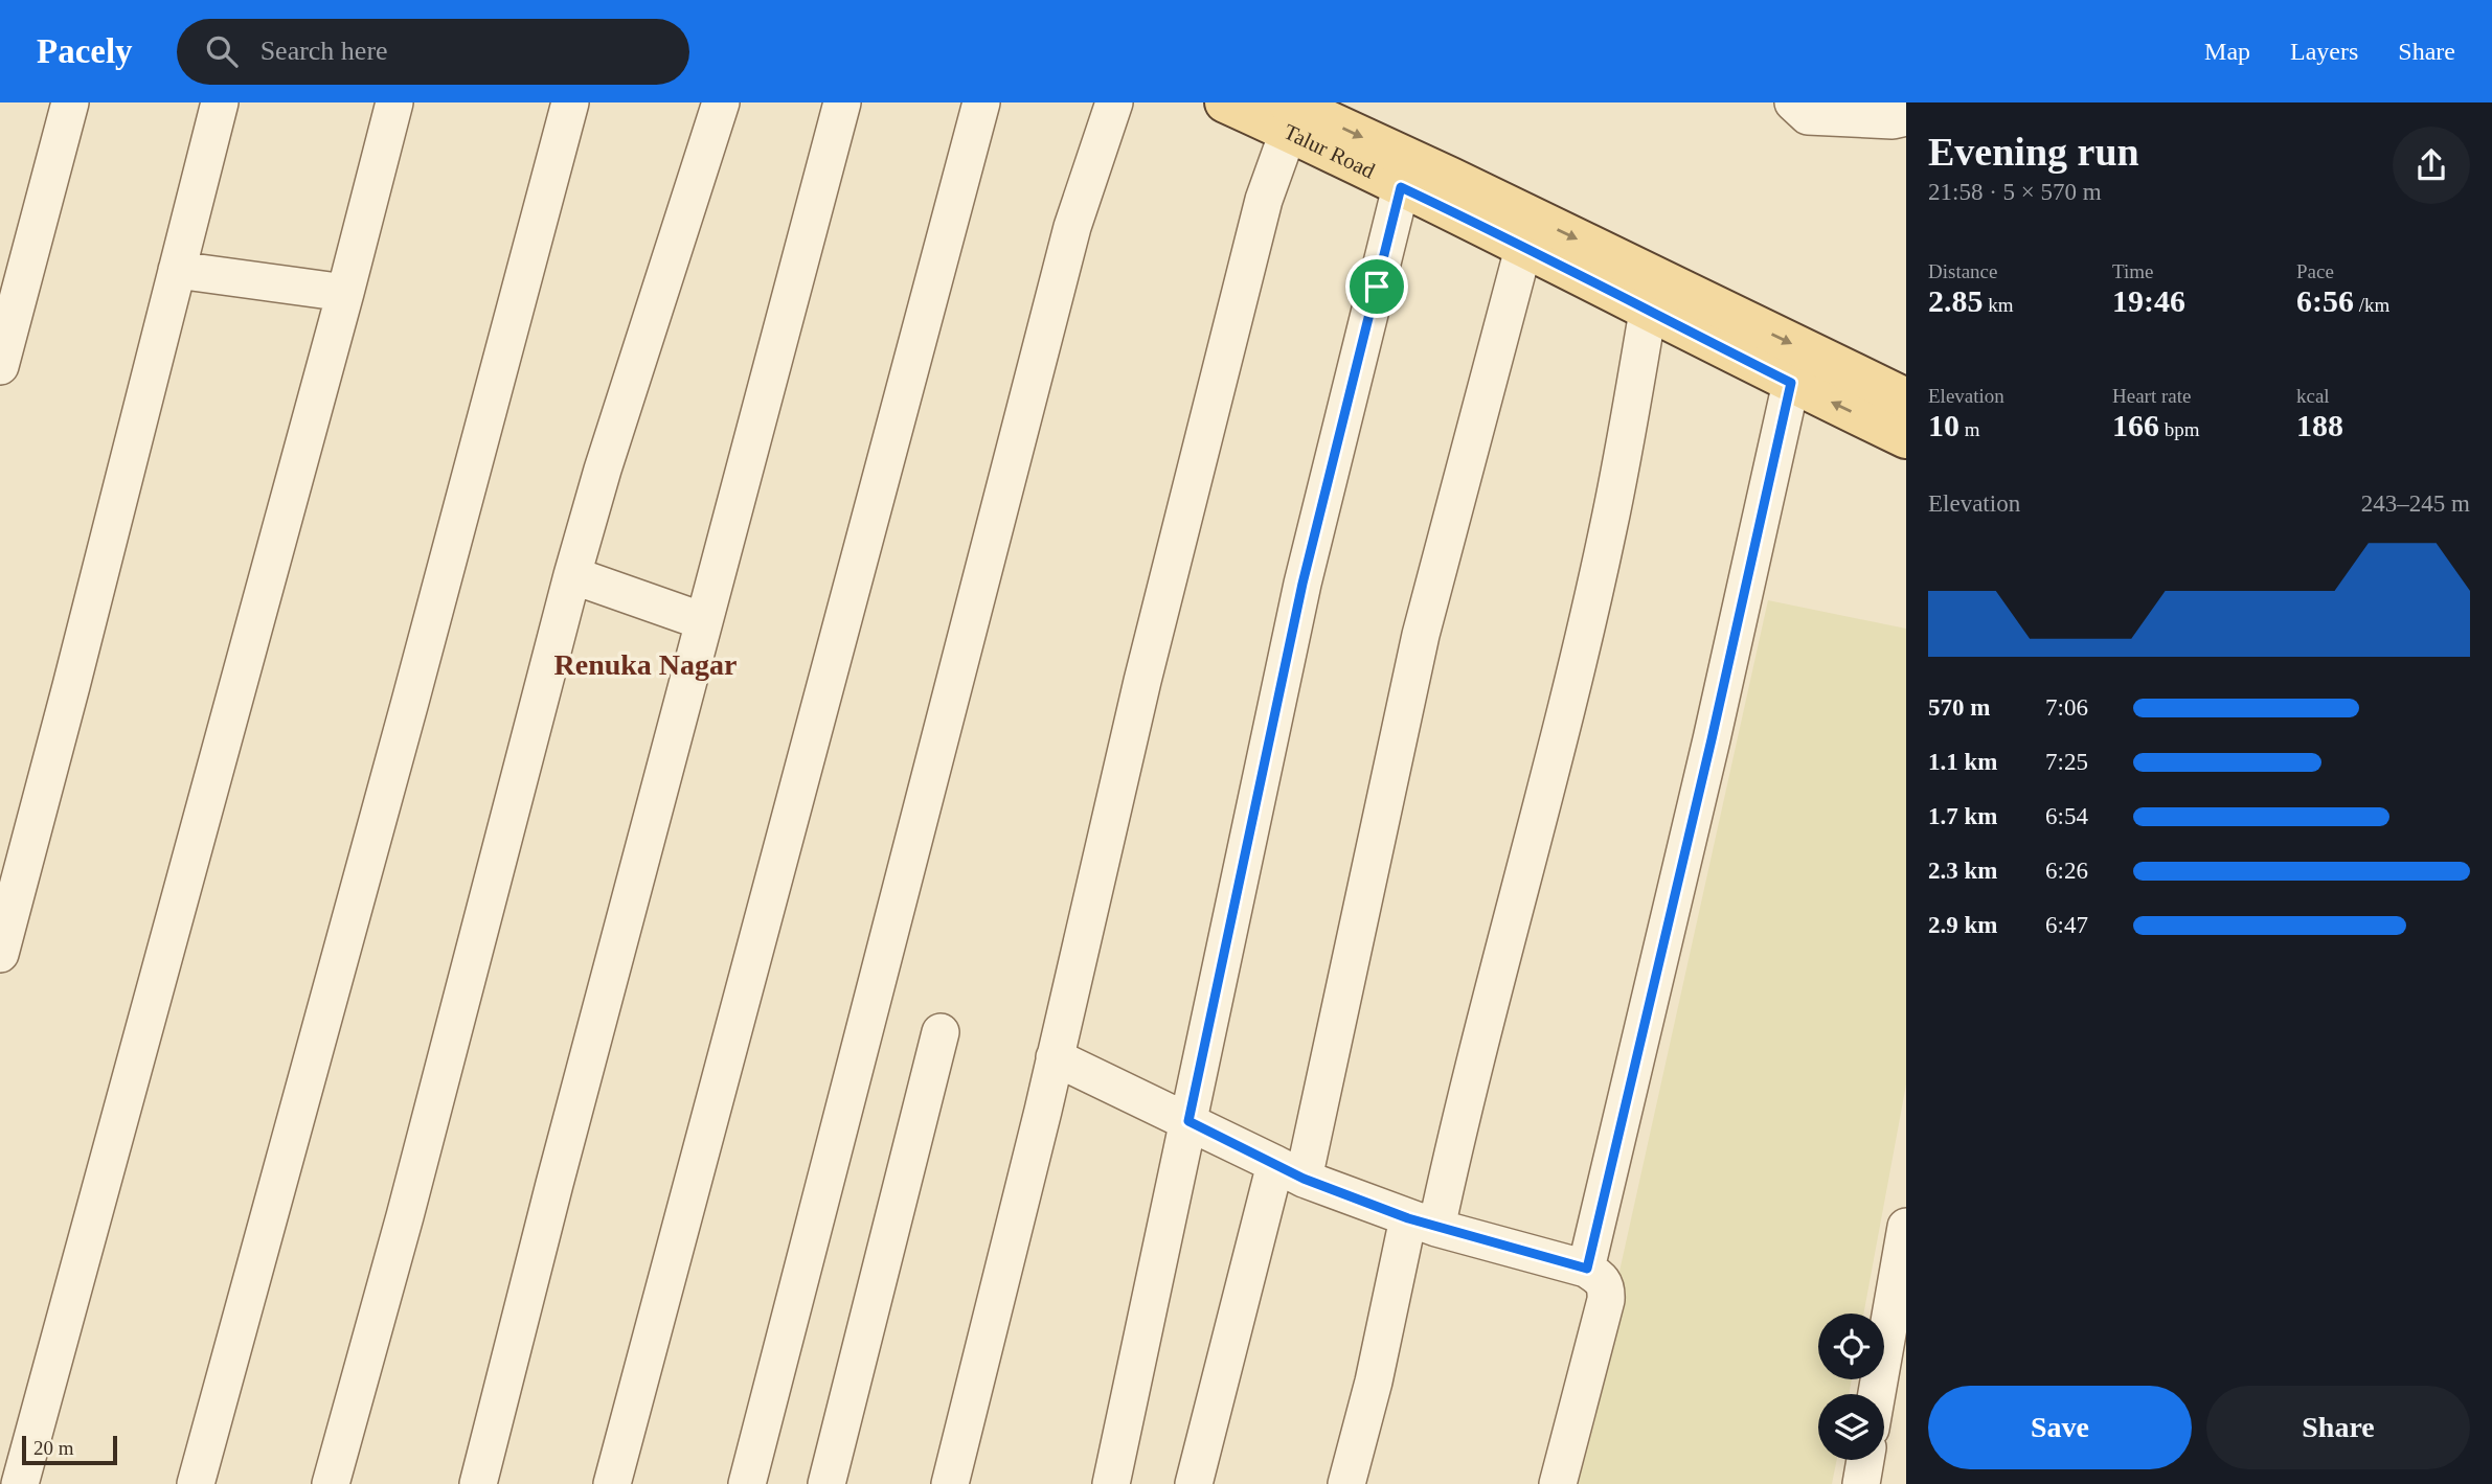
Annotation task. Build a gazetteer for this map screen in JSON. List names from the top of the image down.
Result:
{
  "streets": {
    "main road": ["Talur Road"]
  },
  "districts": ["Renuka Nagar"],
  "scale_bar": "20 m",
  "page": {
    "header": "Pacely",
    "search": "Search here",
    "nav": ["Map", "Layers", "Share"],
    "heading": ["Evening run", "21:58 · 5 × 570 m"],
    "stats": [
      ["Distance", "2.85 km"],
      ["Time", "19:46"],
      ["Pace", "6:56 /km"],
      ["Elevation", "10 m"],
      ["Heart rate", "166 bpm"],
      ["kcal", "188"]
    ],
    "chart": ["Elevation", "243–245 m"],
    "list": [
      {
        "name": "570 m",
        "note": "7:06"
      },
      {
        "name": "1.1 km",
        "note": "7:25"
      },
      {
        "name": "1.7 km",
        "note": "6:54"
      },
      {
        "name": "2.3 km",
        "note": "6:26"
      },
      {
        "name": "2.9 km",
        "note": "6:47"
      }
    ],
    "buttons": ["Save", "Share"],
    "scale": "20 m"
  }
}
